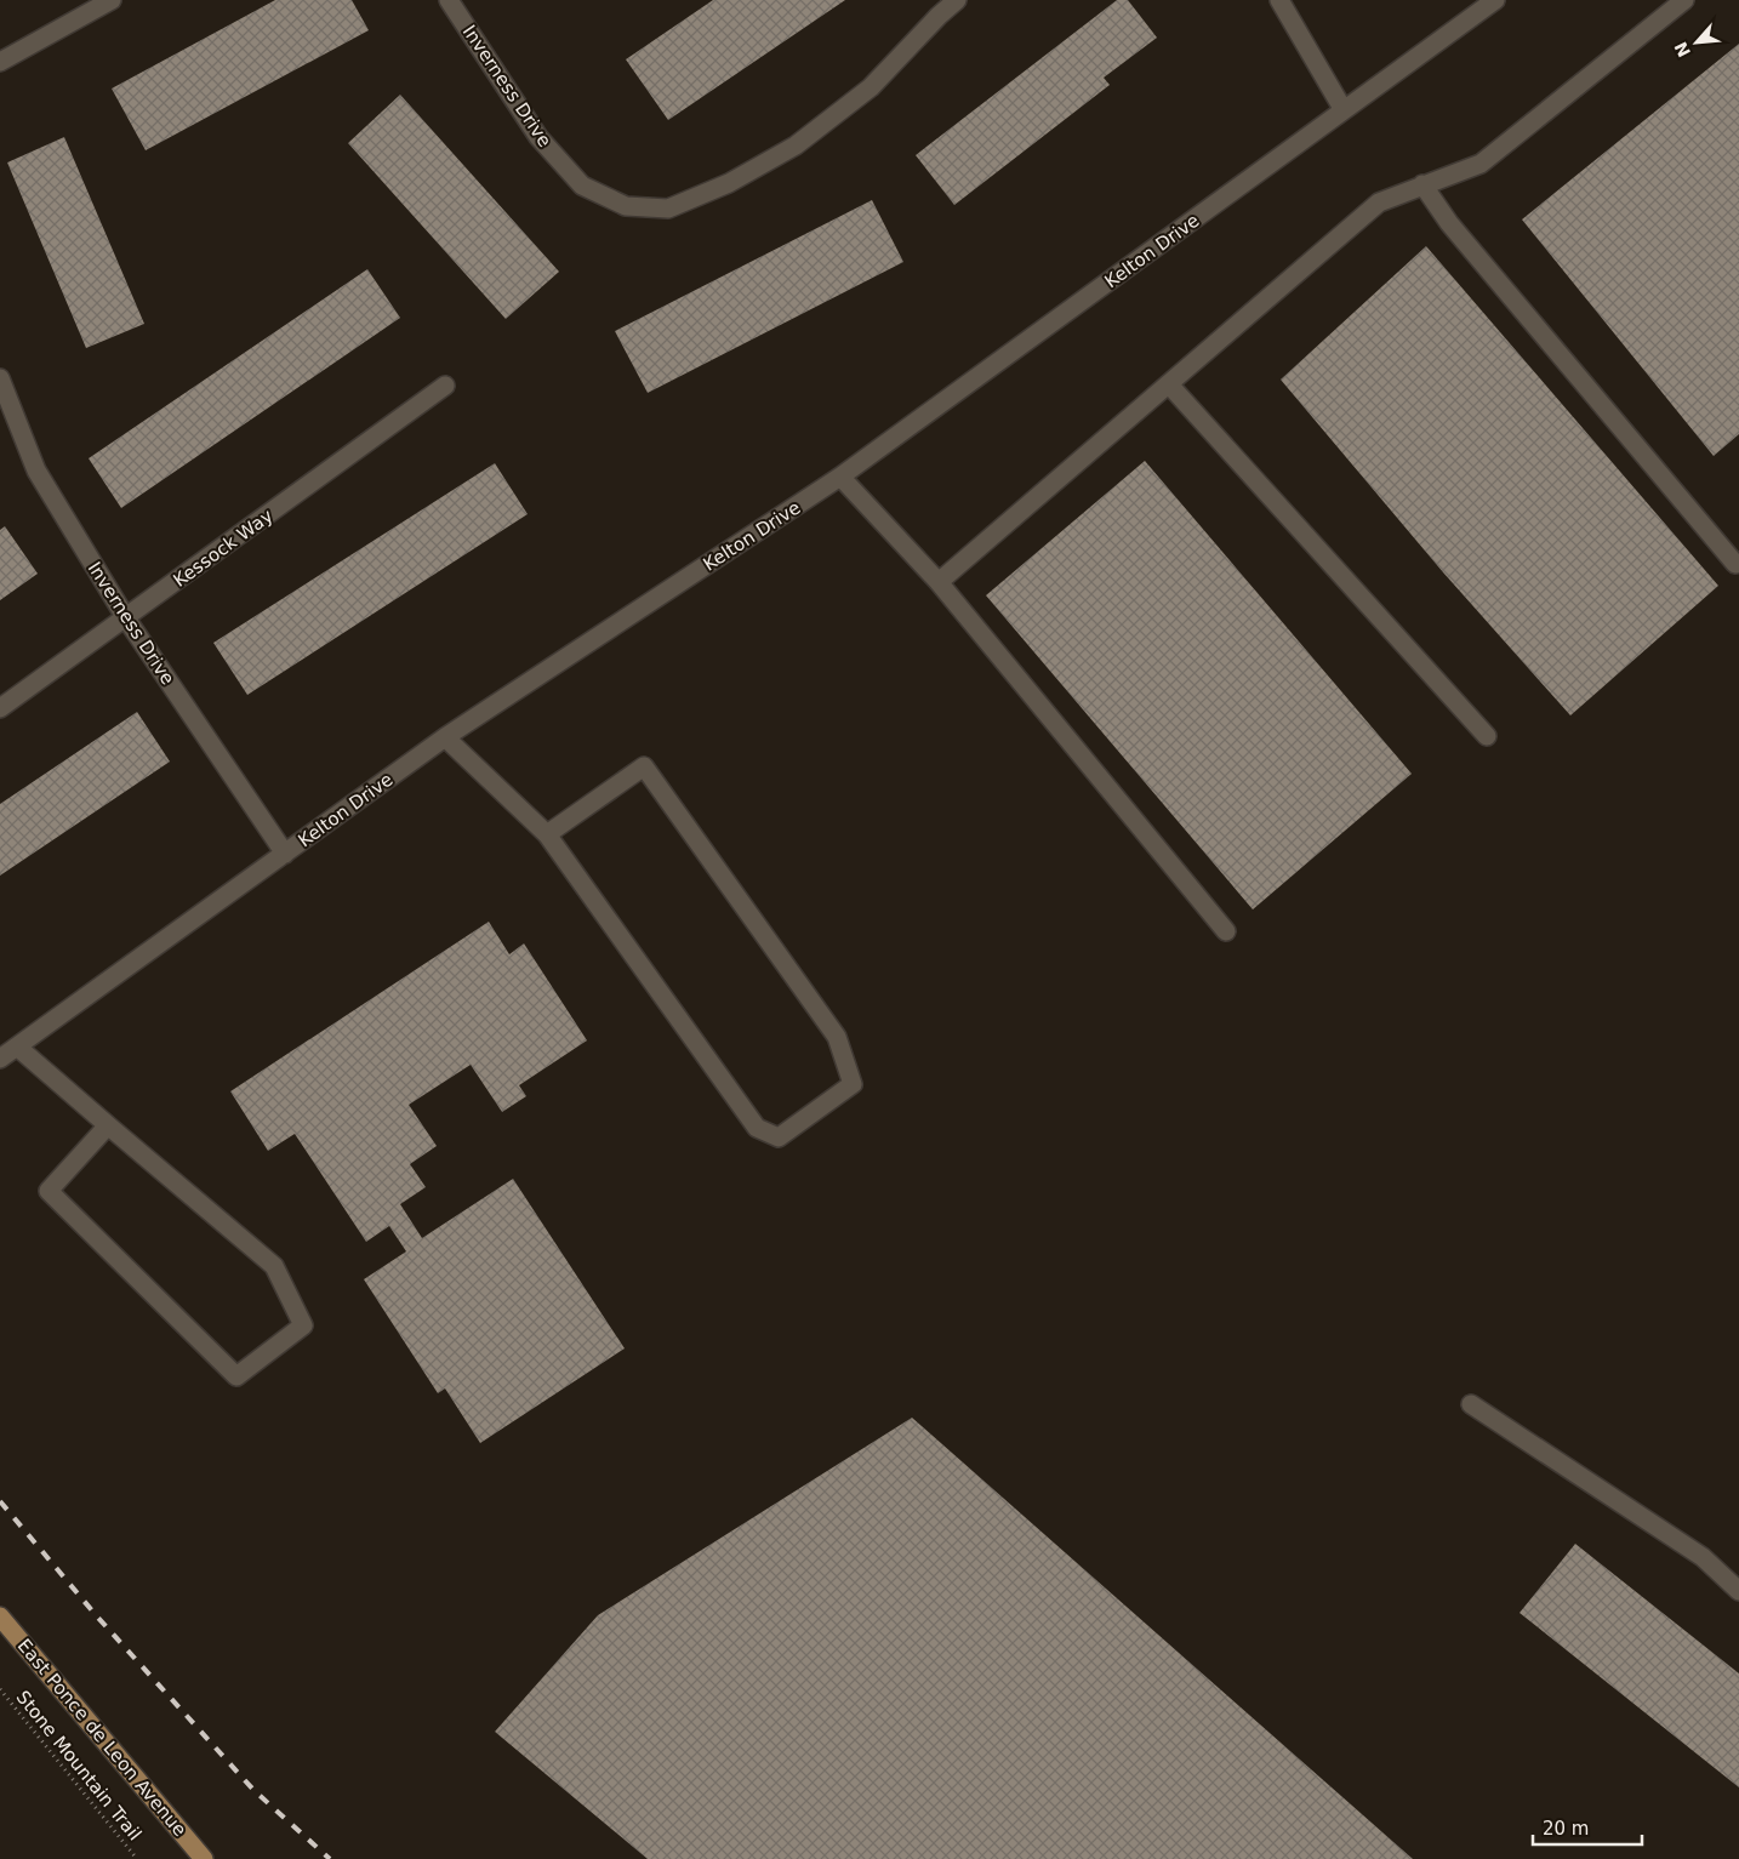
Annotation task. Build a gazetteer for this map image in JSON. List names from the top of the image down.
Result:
{
  "streets": {
    "main road": ["East Ponce de Leon Avenue"],
    "street": ["Inverness Drive", "Kelton Drive", "Kessock Way"],
    "path": ["Stone Mountain Trail"]
  },
  "crossings": [
    ["Inverness Drive", "Kelton Drive"],
    ["Inverness Drive", "Kessock Way"]
  ],
  "scale_bar": "20 m",
  "north": "bottom left"
}
